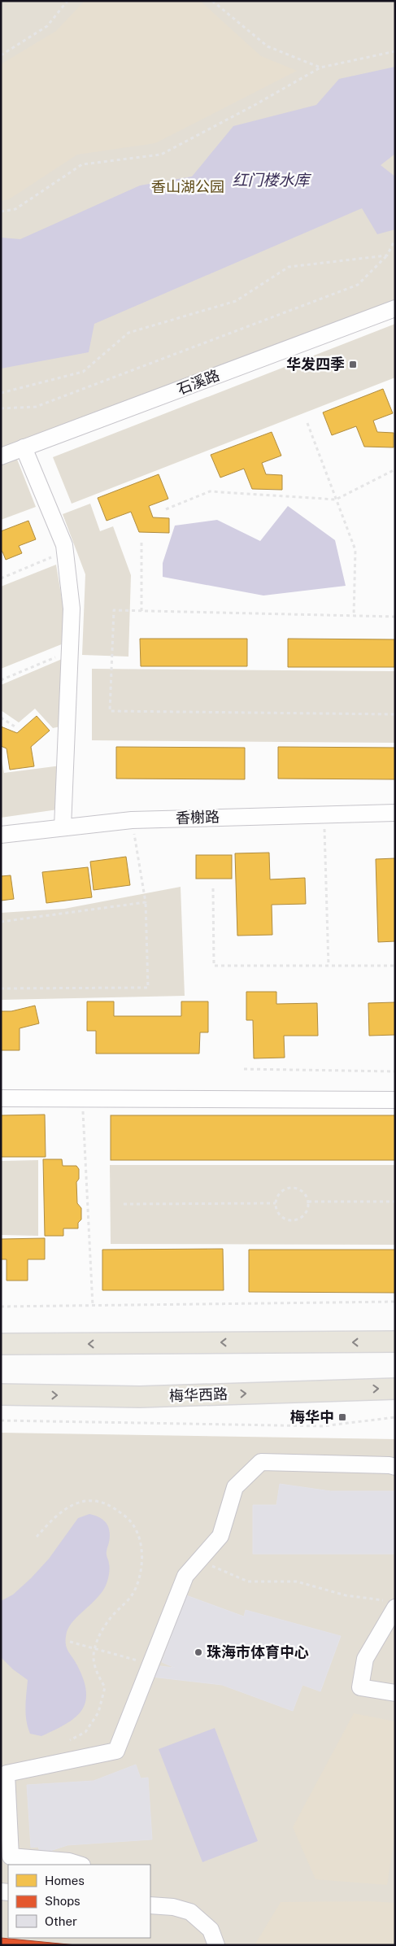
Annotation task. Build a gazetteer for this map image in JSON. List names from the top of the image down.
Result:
{
  "streets": {
    "main road": ["梅华西路"],
    "street": ["石溪路", "香榭路"]
  },
  "water": ["红门楼水库"],
  "parks": ["香山湖公园"],
  "places": {
    "transit": ["华发四季", "梅华中"],
    "other": ["珠海市体育中心"]
  },
  "legend": ["Homes", "Shops", "Other"]
}
